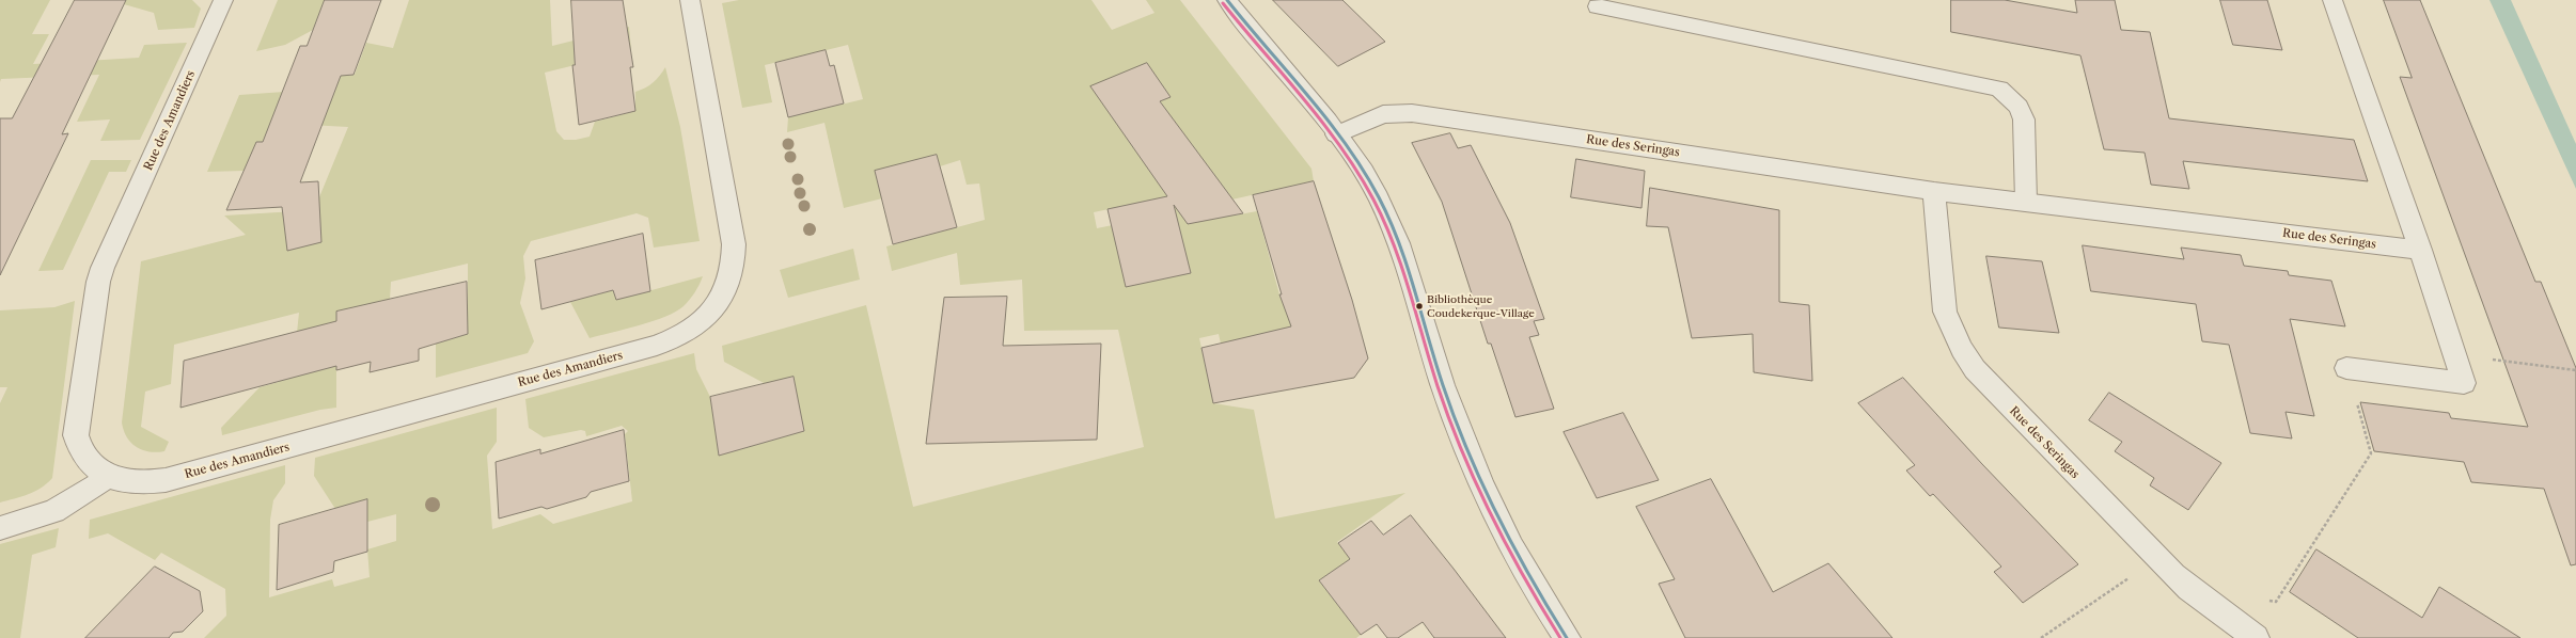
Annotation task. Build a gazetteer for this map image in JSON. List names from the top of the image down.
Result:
{
  "streets": {
    "street": ["Rue des Amandiers", "Rue des Seringas"]
  },
  "places": ["Bibliothèque Coudekerque-Village"]
}
